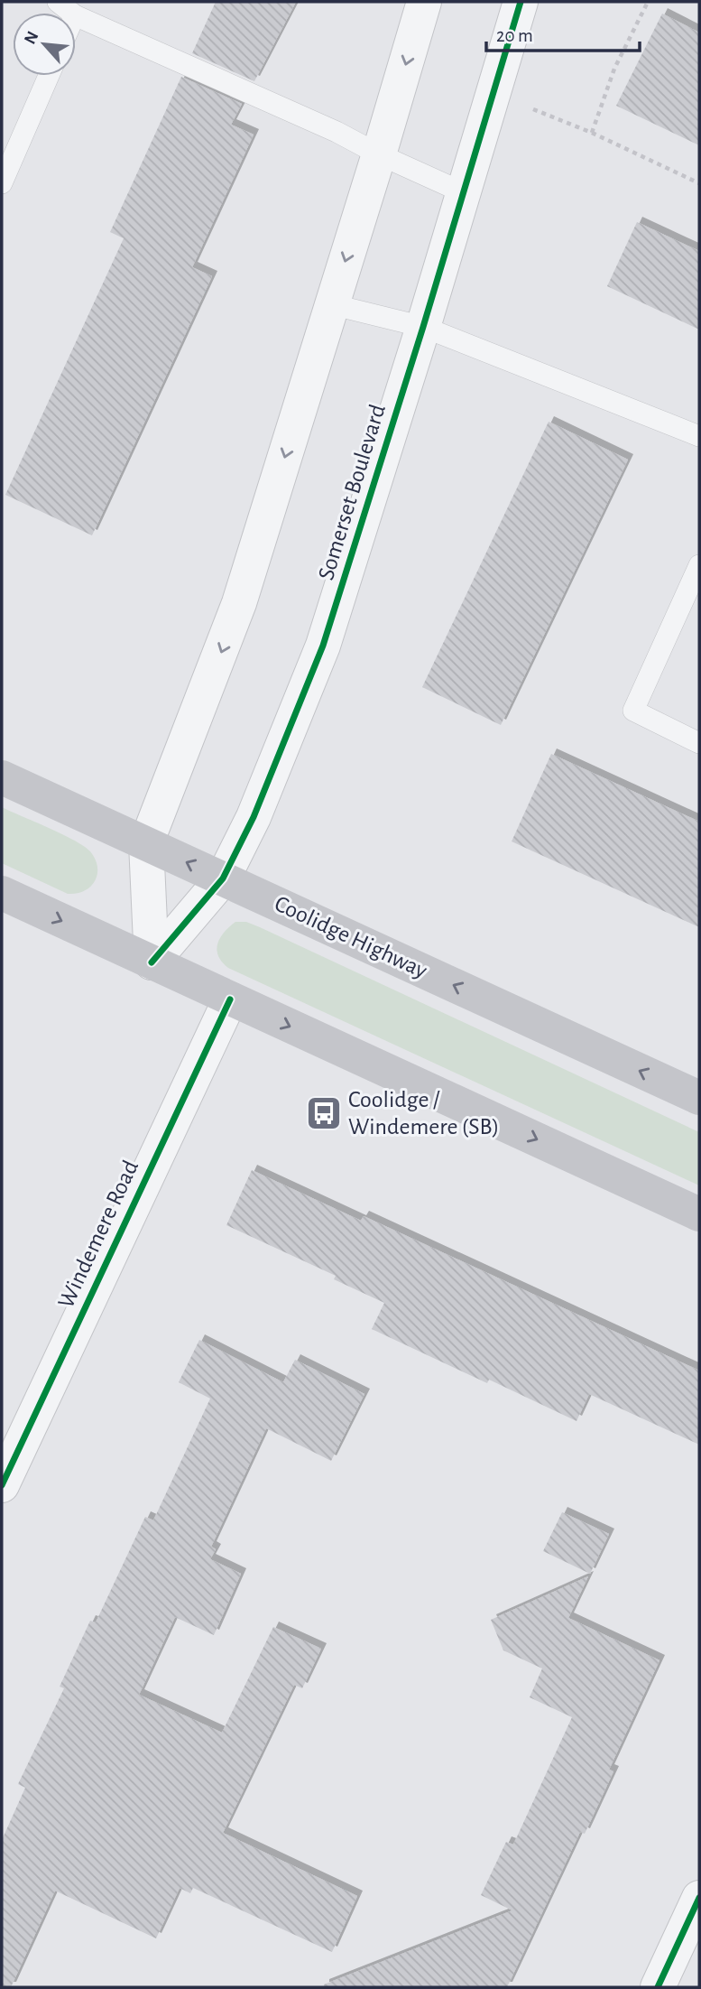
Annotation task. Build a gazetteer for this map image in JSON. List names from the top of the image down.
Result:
{
  "streets": {
    "main road": ["Coolidge Highway"],
    "street": ["Somerset Boulevard", "Windemere Road"]
  },
  "crossings": [
    ["Somerset Boulevard", "Coolidge Highway"]
  ],
  "places": {
    "bus stop": ["Coolidge / Windemere (SB)"]
  },
  "scale_bar": "20 m",
  "north": "top left"
}
